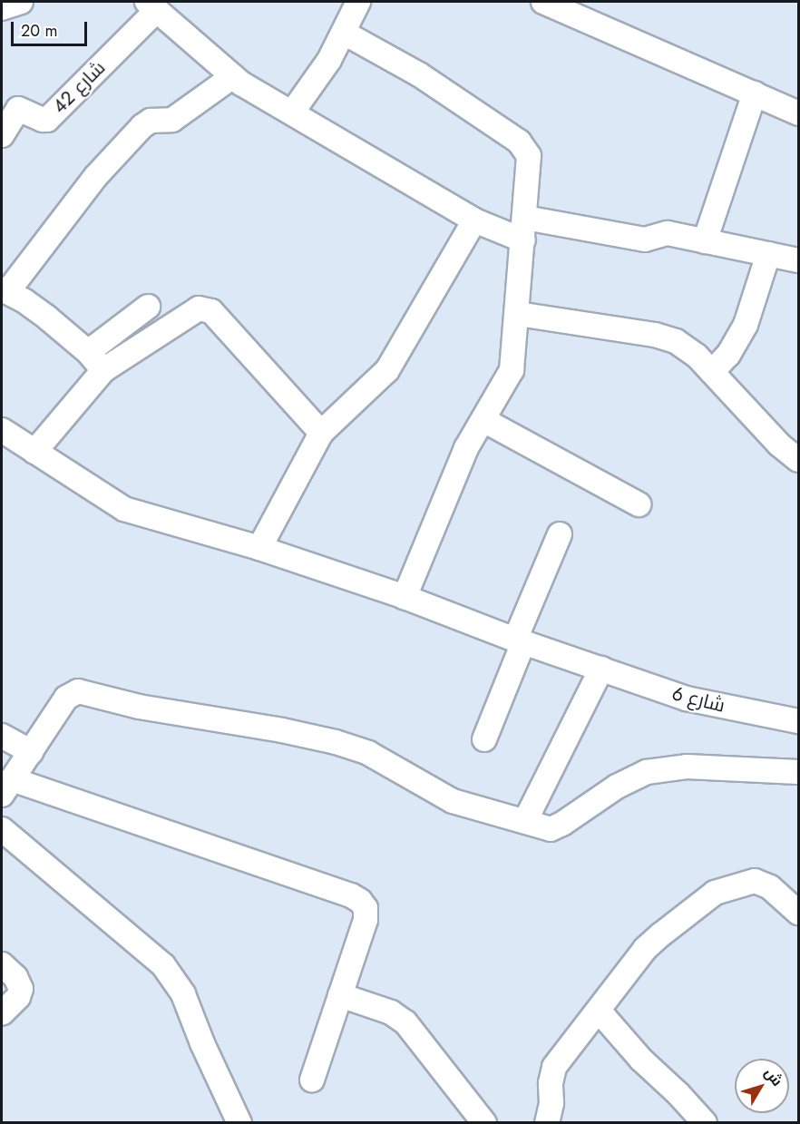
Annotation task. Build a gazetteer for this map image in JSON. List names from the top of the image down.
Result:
{
  "streets": {
    "street": ["شارع 42", "شارع 6"]
  },
  "scale_bar": "20 m",
  "north": "top right"
}
